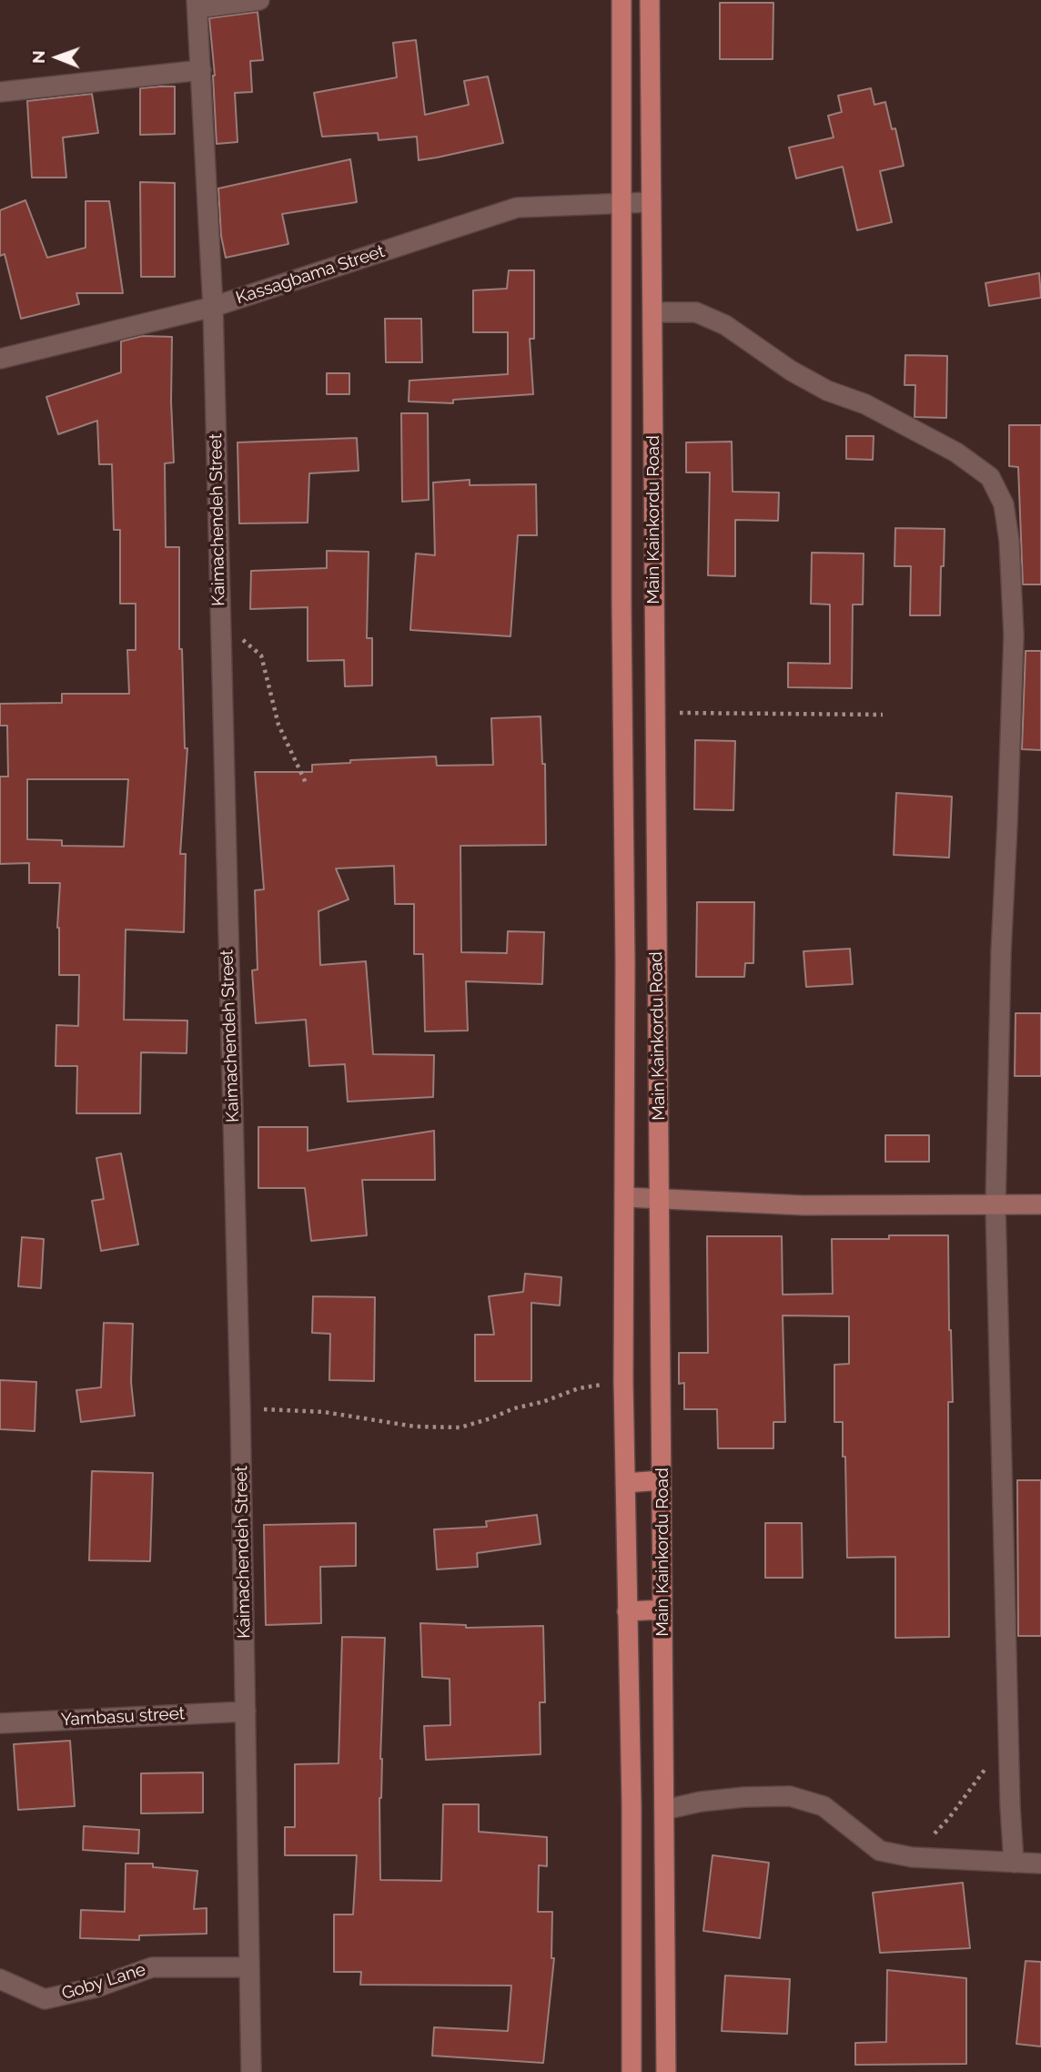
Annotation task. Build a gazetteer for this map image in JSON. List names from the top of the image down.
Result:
{
  "streets": {
    "main road": ["Main Kainkordu Road"],
    "street": [
      "Kassagbama Street",
      "Kaimachendeh Street",
      "Yambasu street",
      "Goby Lane"
    ]
  },
  "crossings": [
    ["Kassagbama Street", "Kaimachendeh Street"],
    ["Kassagbama Street", "Main Kainkordu Road"],
    ["Kaimachendeh Street", "Yambasu street"],
    ["Kaimachendeh Street", "Goby Lane"]
  ],
  "north": "left"
}
